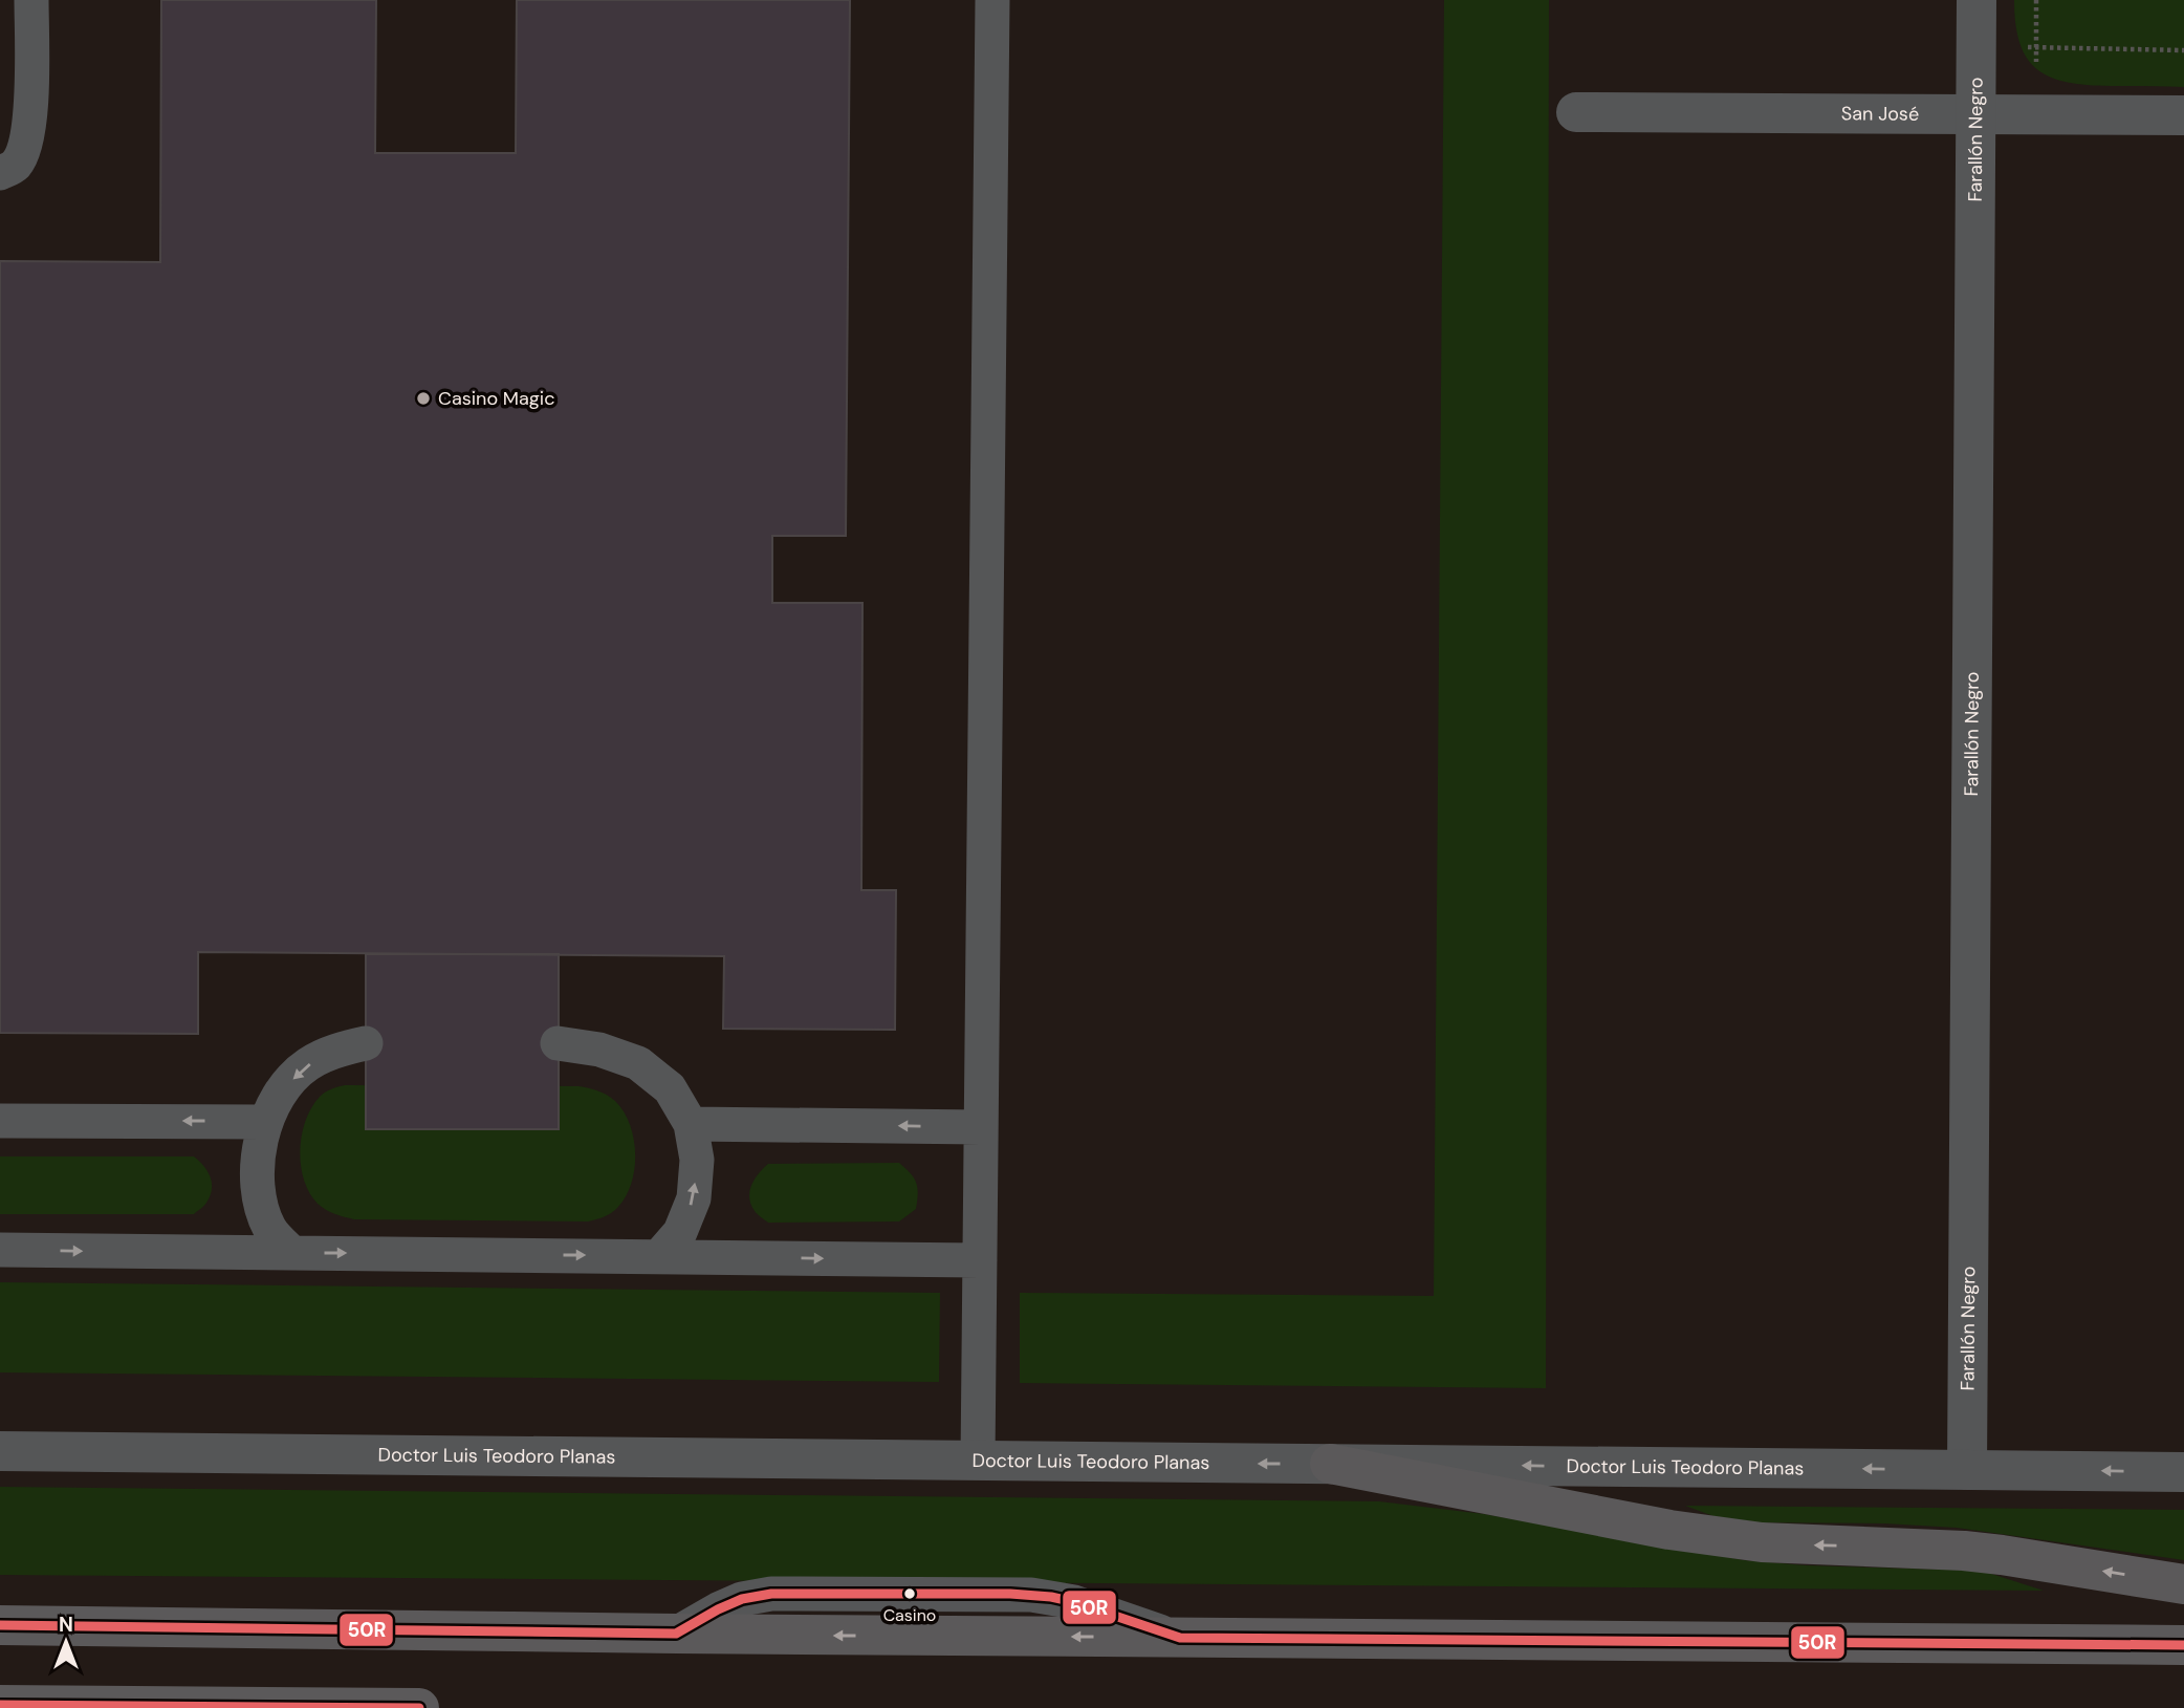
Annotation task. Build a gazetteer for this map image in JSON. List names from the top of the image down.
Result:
{
  "streets": {
    "street": ["San José", "Farallón Negro", "Doctor Luis Teodoro Planas"]
  },
  "crossings": [
    ["San José", "Farallón Negro"],
    ["Farallón Negro", "Doctor Luis Teodoro Planas"]
  ],
  "one_way": ["Doctor Luis Teodoro Planas"],
  "places": ["Casino Magic", "Casino"],
  "lines": ["transit line 50R"],
  "north": "top"
}
